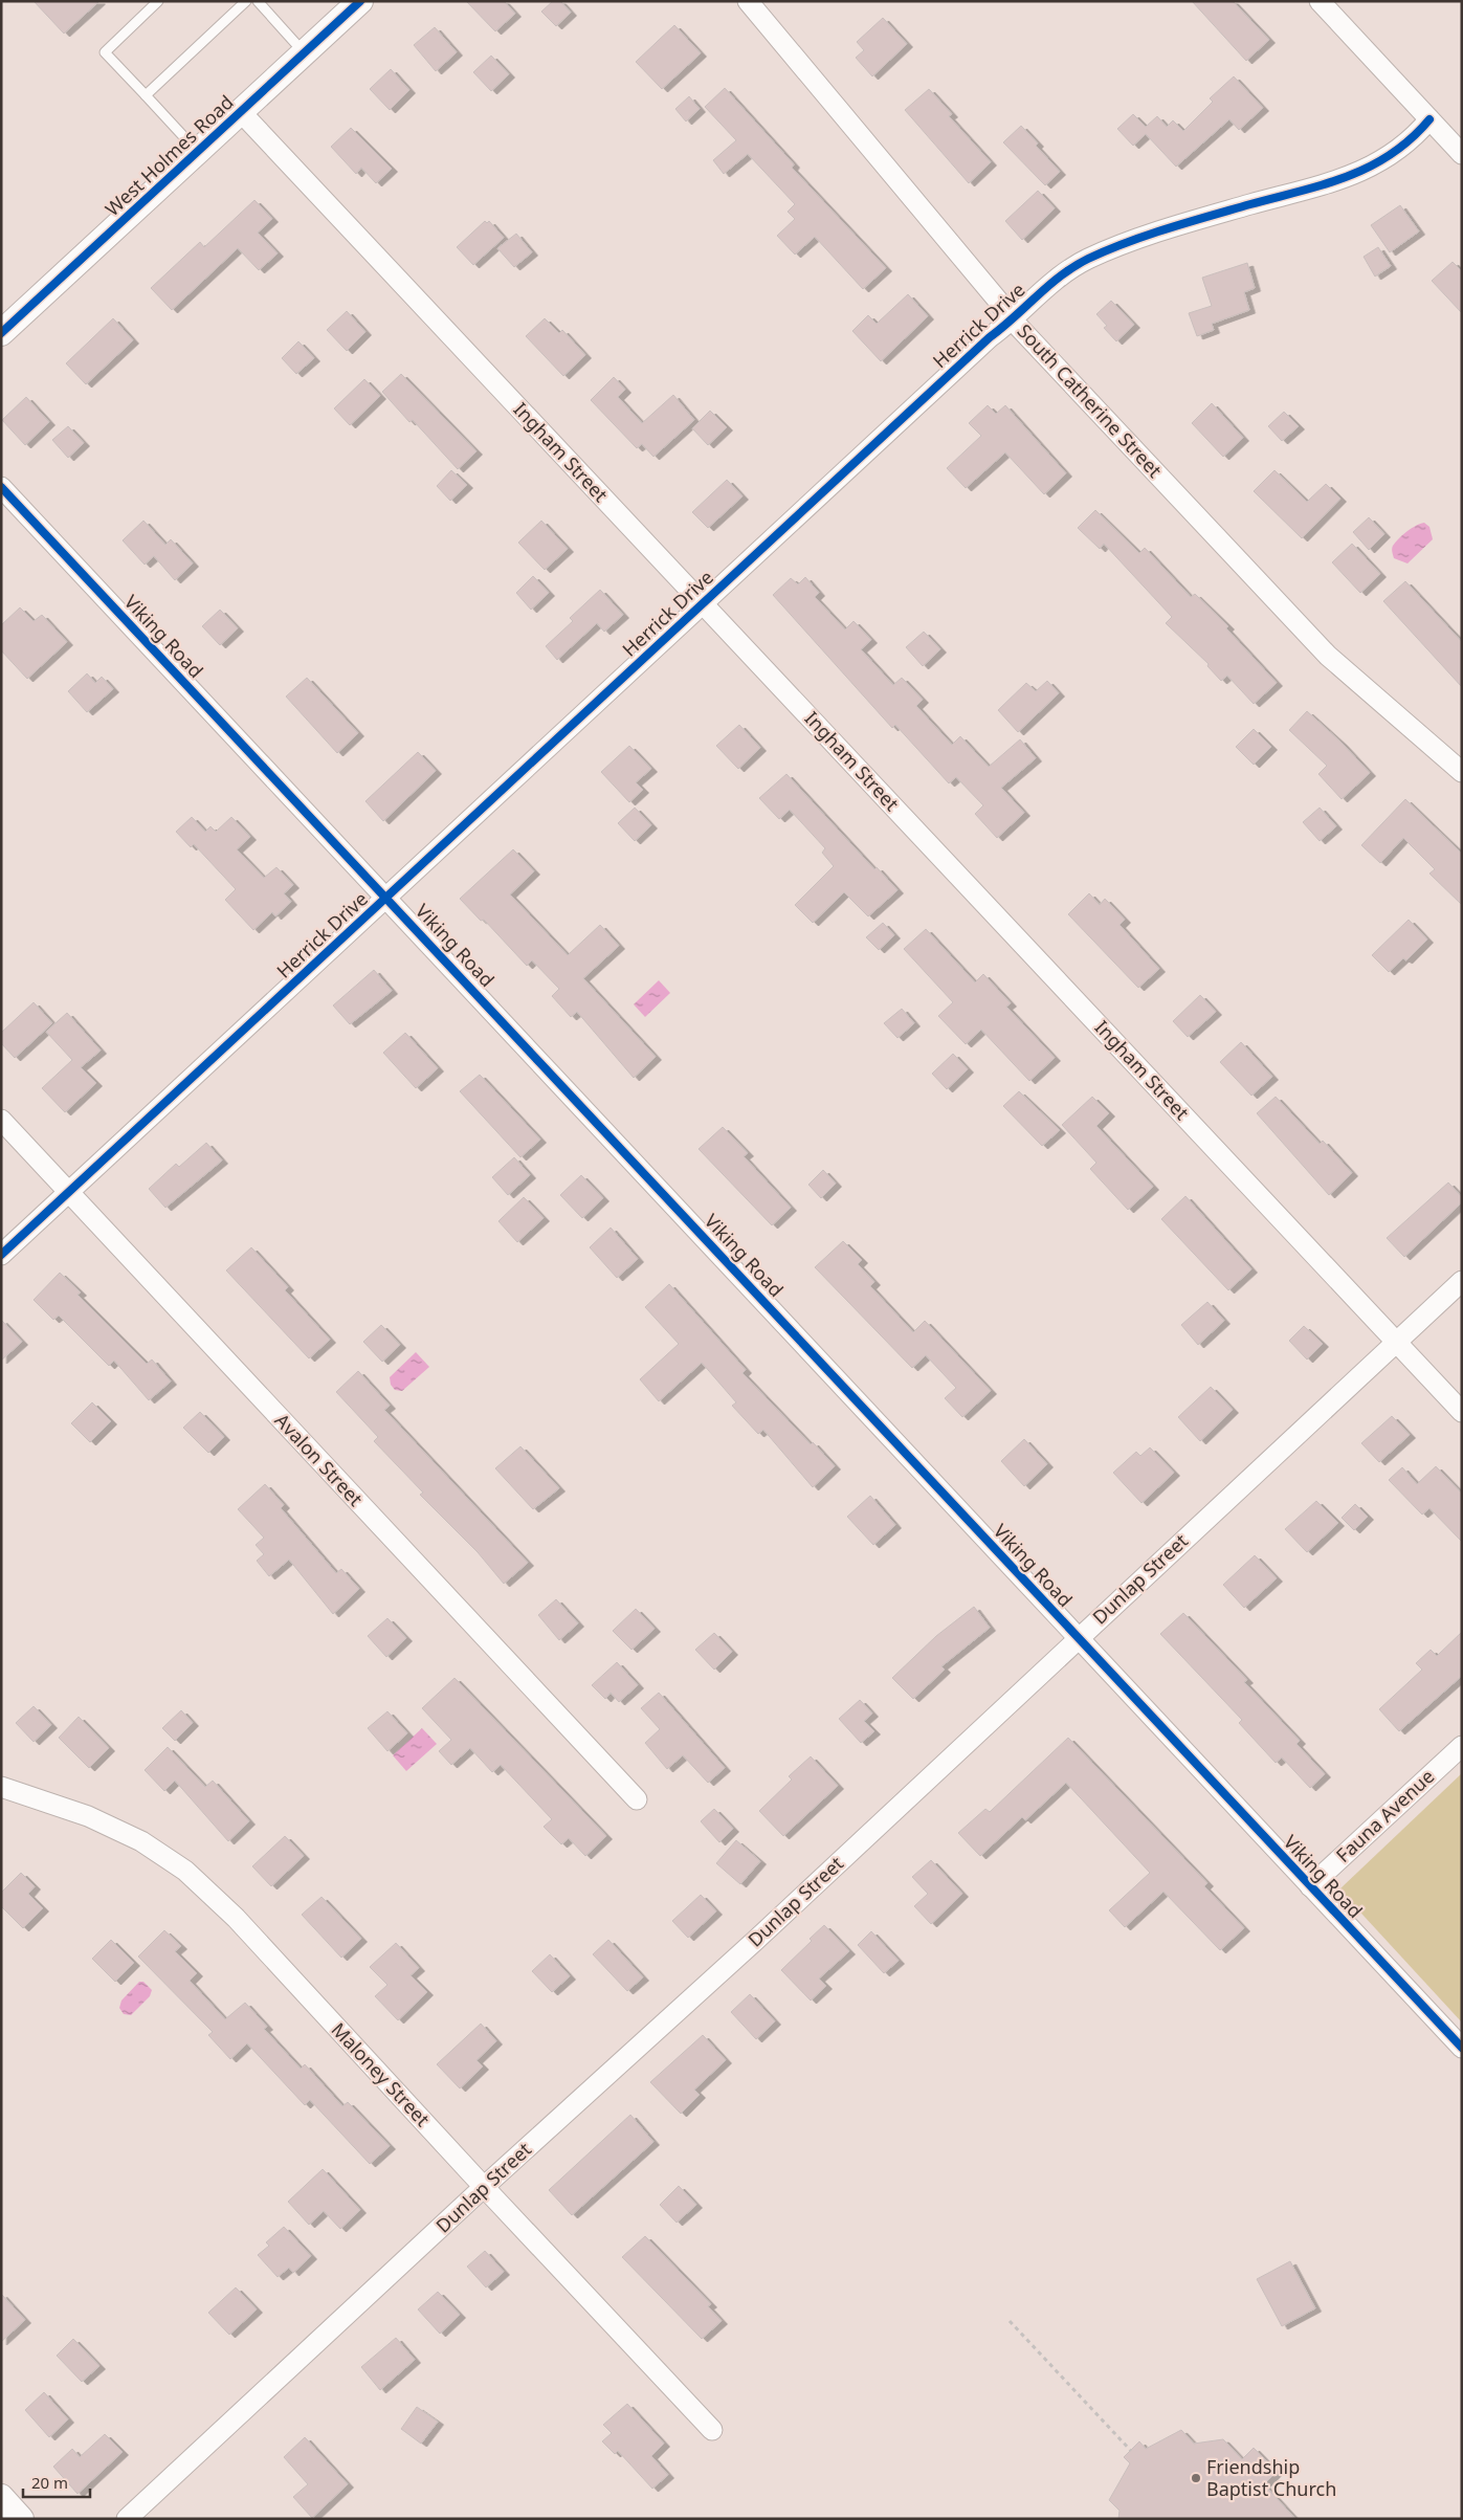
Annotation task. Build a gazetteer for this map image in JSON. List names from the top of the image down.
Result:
{
  "streets": {
    "street": [
      "West Holmes Road",
      "Herrick Drive",
      "South Catherine Street",
      "Ingham Street",
      "Viking Road",
      "Avalon Street",
      "Dunlap Street",
      "Fauna Avenue",
      "Maloney Street"
    ]
  },
  "crossings": [
    ["West Holmes Road", "Ingham Street"],
    ["Herrick Drive", "South Catherine Street"],
    ["Herrick Drive", "Ingham Street"],
    ["Herrick Drive", "Viking Road"],
    ["Herrick Drive", "Avalon Street"],
    ["Ingham Street", "Dunlap Street"],
    ["Viking Road", "Dunlap Street"],
    ["Viking Road", "Fauna Avenue"],
    ["Dunlap Street", "Maloney Street"]
  ],
  "places": ["Friendship Baptist Church"],
  "scale_bar": "20 m"
}
